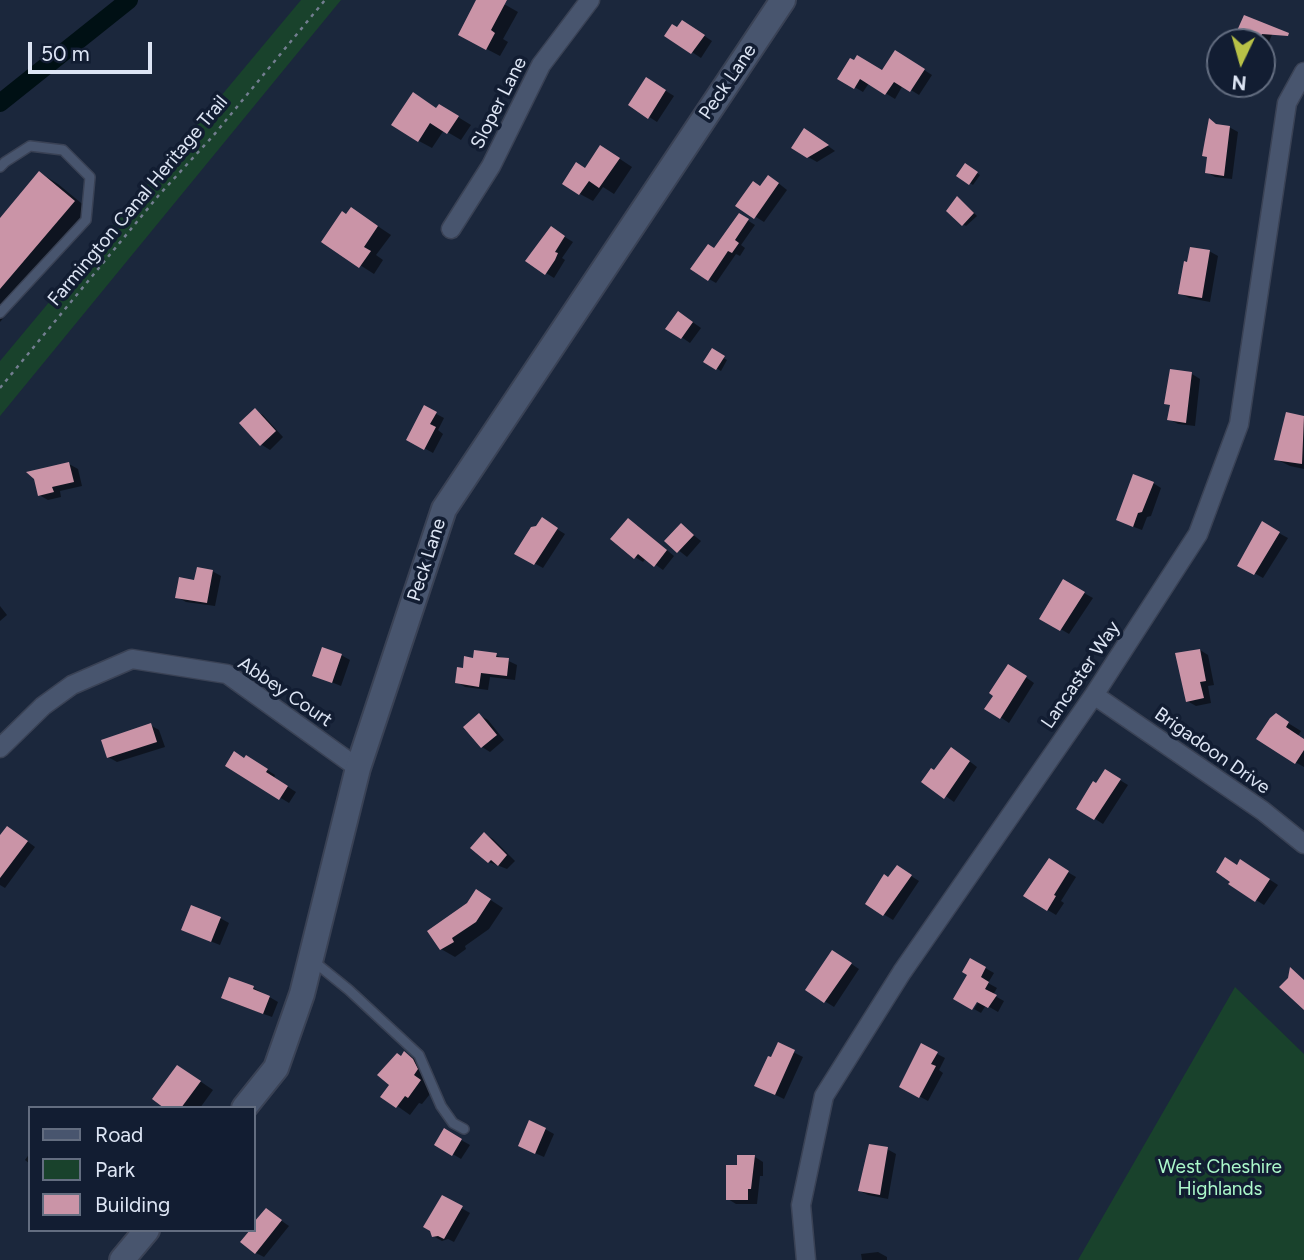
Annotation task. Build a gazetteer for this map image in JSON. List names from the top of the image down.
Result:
{
  "streets": {
    "street": [
      "Peck Lane",
      "Sloper Lane",
      "Lancaster Way",
      "Abbey Court",
      "Brigadoon Drive"
    ],
    "path": ["Farmington Canal Heritage Trail"]
  },
  "crossings": [
    ["Peck Lane", "Abbey Court"],
    ["Lancaster Way", "Brigadoon Drive"]
  ],
  "parks": ["West Cheshire Highlands"],
  "legend": ["Road", "Park", "Building"],
  "scale_bar": "50 m",
  "north": "bottom"
}
